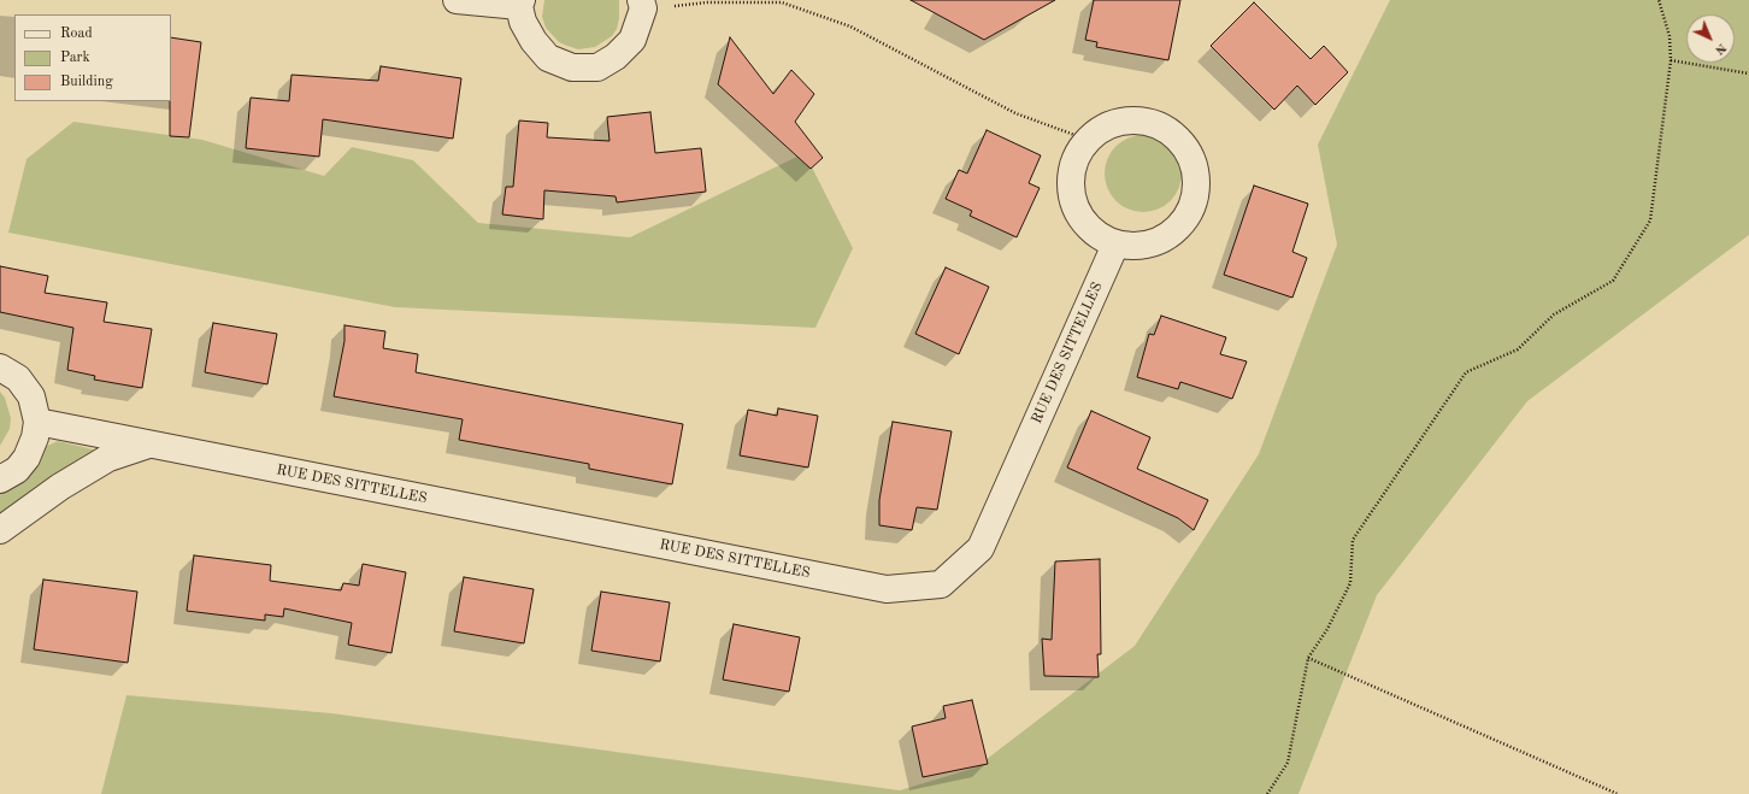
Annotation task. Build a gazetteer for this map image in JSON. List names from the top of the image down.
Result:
{
  "streets": {
    "street": ["RUE DES SITTELLES"]
  },
  "legend": ["Road", "Park", "Building"],
  "north": "bottom right"
}
